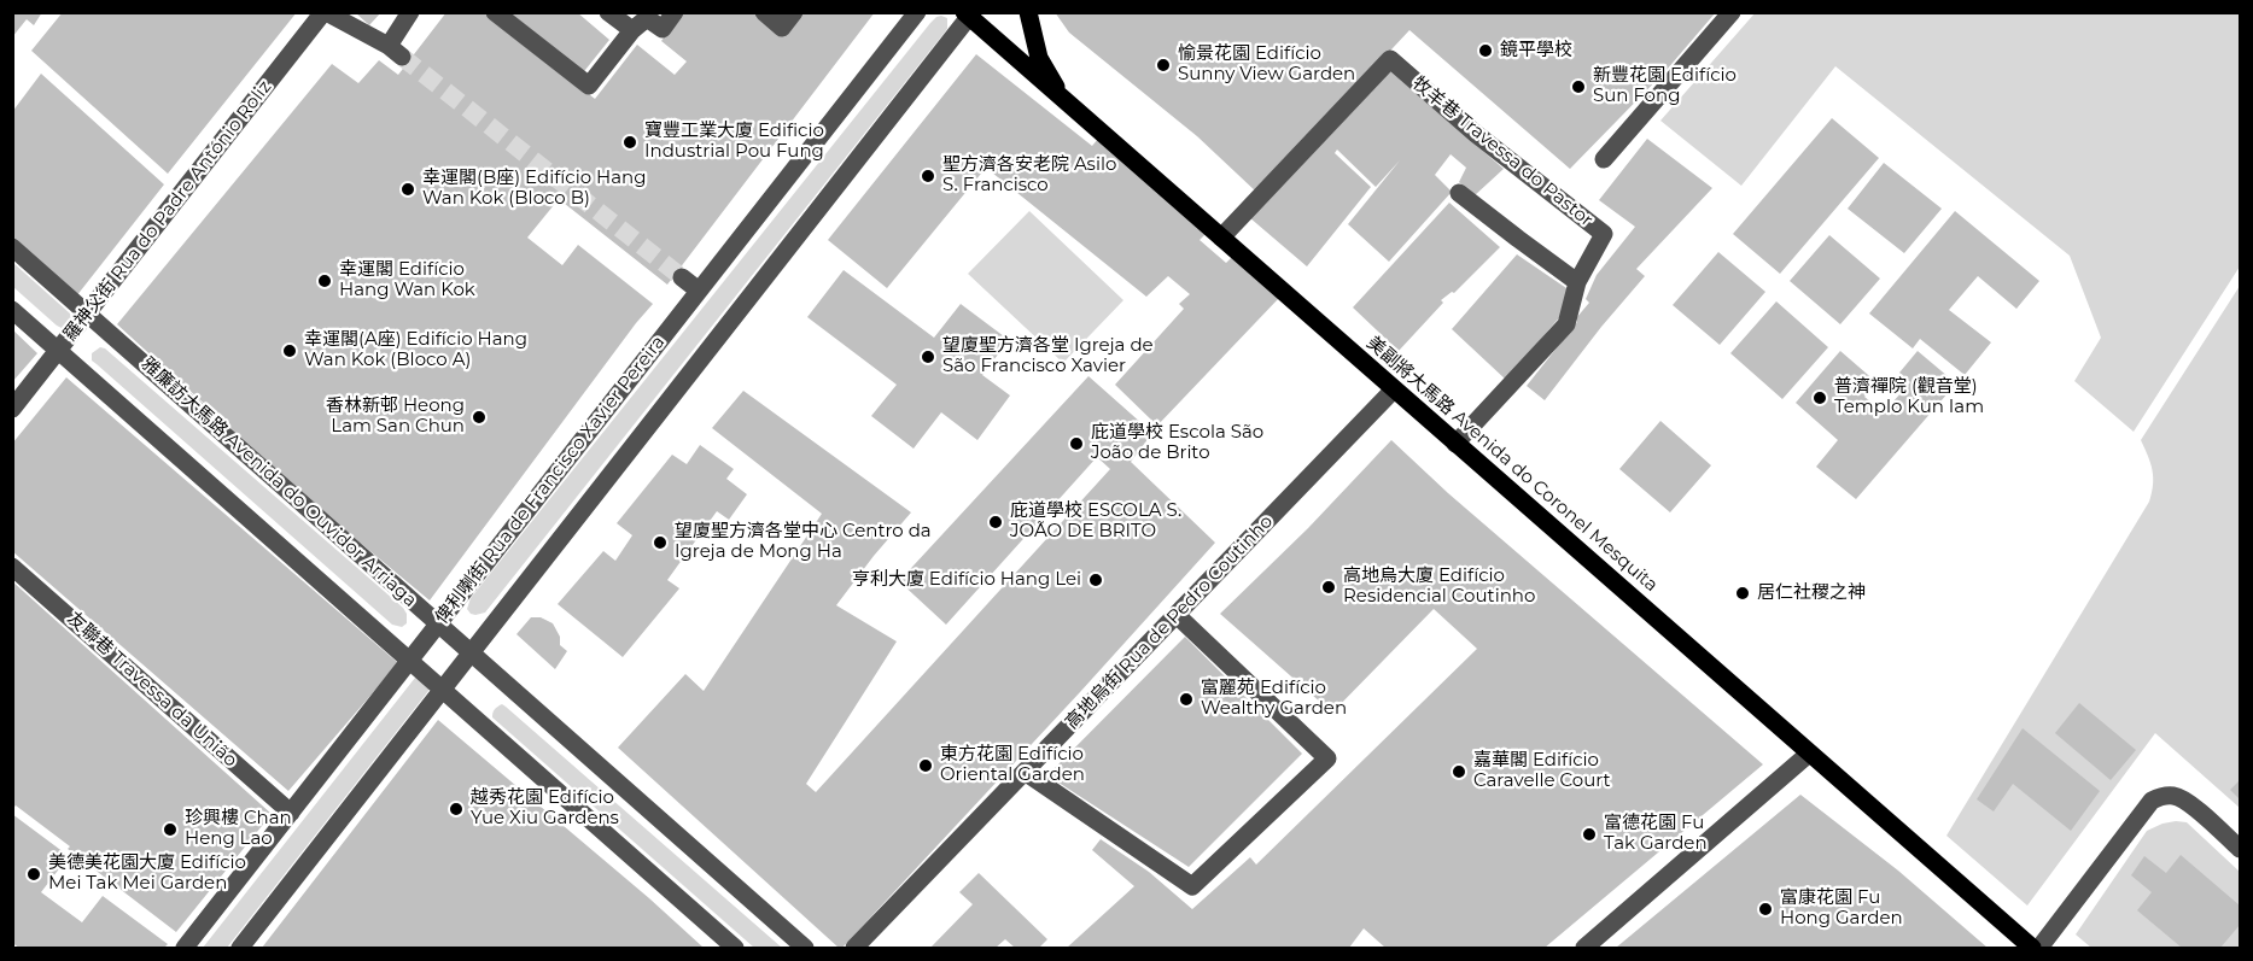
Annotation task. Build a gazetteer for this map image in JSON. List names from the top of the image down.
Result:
{
  "streets": {
    "main road": ["美副將大馬路 Avenida do Coronel Mesquita"],
    "street": [
      "牧羊巷 Travessa do Pastor",
      "羅神父街 Rua do Padre António Roliz",
      "俾利喇街 Rua de Francisco Xavier Pereira",
      "雅廉訪大馬路 Avenida do Ouvidor Arriaga",
      "高地烏街 Rua de Pedro Coutinho",
      "友聯巷 Travessa da União"
    ]
  },
  "crossings": [
    ["牧羊巷 Travessa do Pastor", "美副將大馬路 Avenida do Coronel Mesquita"],
    ["羅神父街 Rua do Padre António Roliz", "雅廉訪大馬路 Avenida do Ouvidor Arriaga"],
    ["美副將大馬路 Avenida do Coronel Mesquita", "高地烏街 Rua de Pedro Coutinho"],
    ["俾利喇街 Rua de Francisco Xavier Pereira", "雅廉訪大馬路 Avenida do Ouvidor Arriaga"],
    ["俾利喇街 Rua de Francisco Xavier Pereira", "友聯巷 Travessa da União"]
  ],
  "places": [
    "鏡平學校",
    "愉景花園 Edifício Sunny View Garden",
    "新豐花園 Edifício Sun Fong",
    "寶豐工業大廈 Edificio Industrial Pou Fung",
    "聖方濟各安老院 Asilo S. Francisco",
    "幸運閣(B座) Edifício Hang Wan Kok (Bloco B)",
    "幸運閣 Edifício Hang Wan Kok",
    "幸運閣(A座) Edifício Hang Wan Kok (Bloco A)",
    "望廈聖方濟各堂 Igreja de São Francisco Xavier",
    "普濟禪院 (觀音堂) Templo Kun Iam",
    "香林新邨 Heong Lam San Chun",
    "庇道學校 Escola São João de Brito",
    "庇道學校 ESCOLA S. JOÃO DE BRITO",
    "望廈聖方濟各堂中心 Centro da Igreja de Mong Ha",
    "亨利大廈 Edifício Hang Lei",
    "高地烏大廈 Edifício Residencial Coutinho",
    "居仁社稷之神",
    "富麗苑 Edifício Wealthy Garden",
    "東方花園 Edifício Oriental Garden",
    "嘉華閣 Edifício Caravelle Court",
    "越秀花園 Edifício Yue Xiu Gardens",
    "珍興樓 Chan Heng Lao",
    "富德花園 Fu Tak Garden",
    "美德美花園大廈 Edifício Mei Tak Mei Garden",
    "富康花園 Fu Hong Garden"
  ]
}
